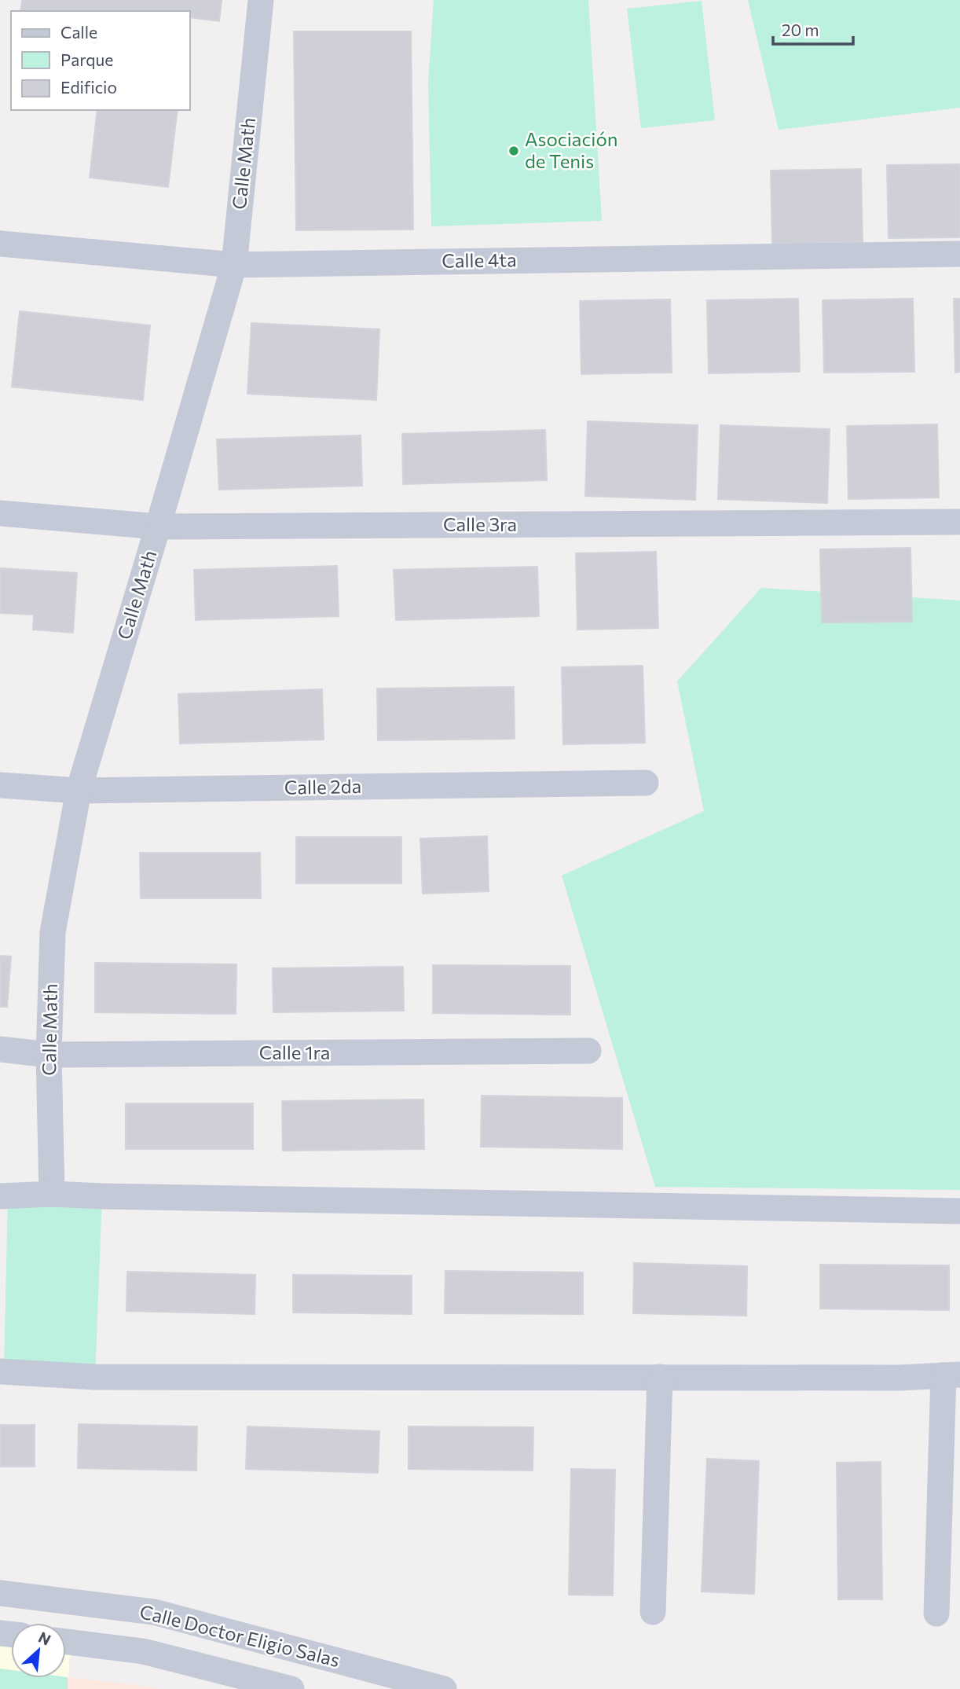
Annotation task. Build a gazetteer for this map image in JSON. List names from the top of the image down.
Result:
{
  "streets": {
    "street": [
      "Calle Math",
      "Calle 4ta",
      "Calle 3ra",
      "Calle 2da",
      "Calle 1ra",
      "Calle Doctor Eligio Salas"
    ]
  },
  "crossings": [
    ["Calle Math", "Calle 4ta"],
    ["Calle Math", "Calle 3ra"],
    ["Calle Math", "Calle 2da"],
    ["Calle Math", "Calle 1ra"]
  ],
  "places": ["Asociación de Tenis"],
  "legend": ["Calle", "Parque", "Edificio"],
  "scale_bar": "20 m",
  "north": "top right"
}
